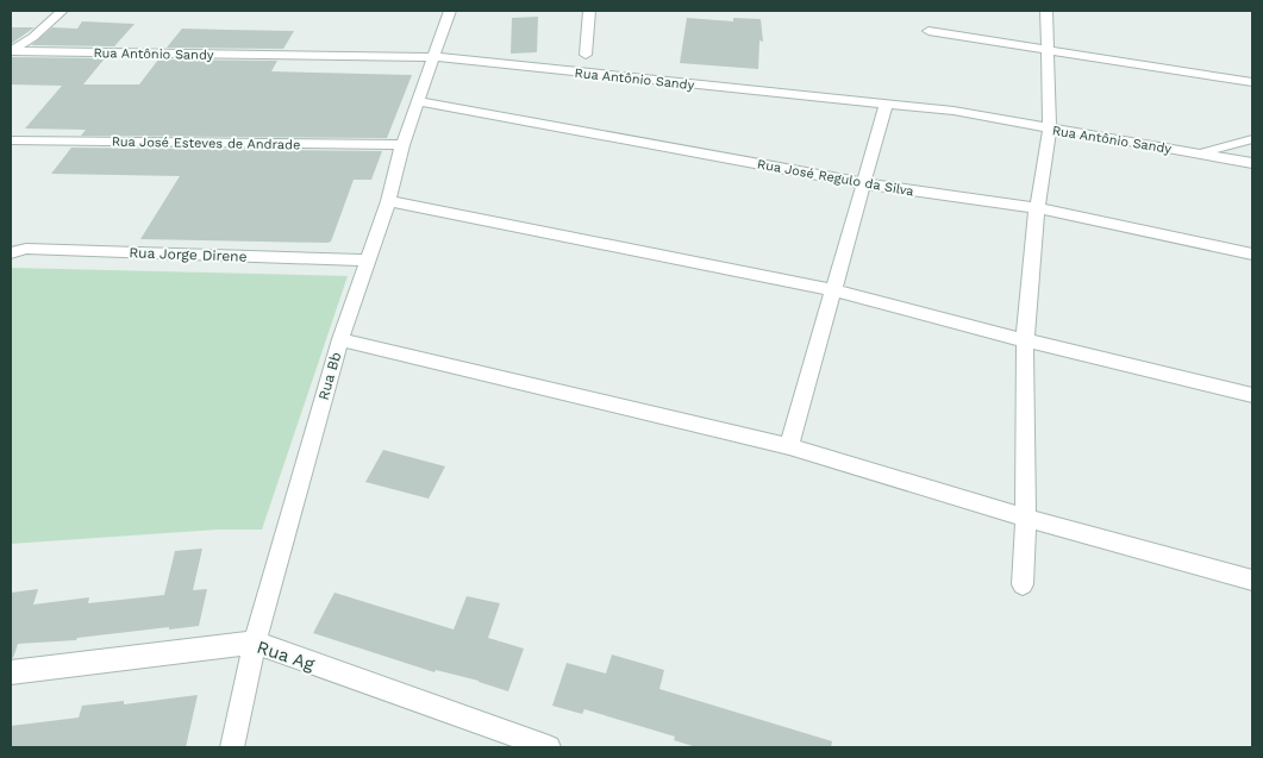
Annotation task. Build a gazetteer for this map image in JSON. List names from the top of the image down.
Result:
{
  "streets": {
    "street": [
      "Rua Antônio Sandy",
      "Rua José Esteves de Andrade",
      "Rua José Regulo da Silva",
      "Rua Jorge Direne",
      "Rua Bb",
      "Rua Ag"
    ]
  },
  "crossings": [
    ["Rua Antônio Sandy", "Rua Bb"],
    ["Rua José Esteves de Andrade", "Rua Bb"],
    ["Rua José Regulo da Silva", "Rua Bb"],
    ["Rua Jorge Direne", "Rua Bb"],
    ["Rua Bb", "Rua Ag"]
  ]
}
